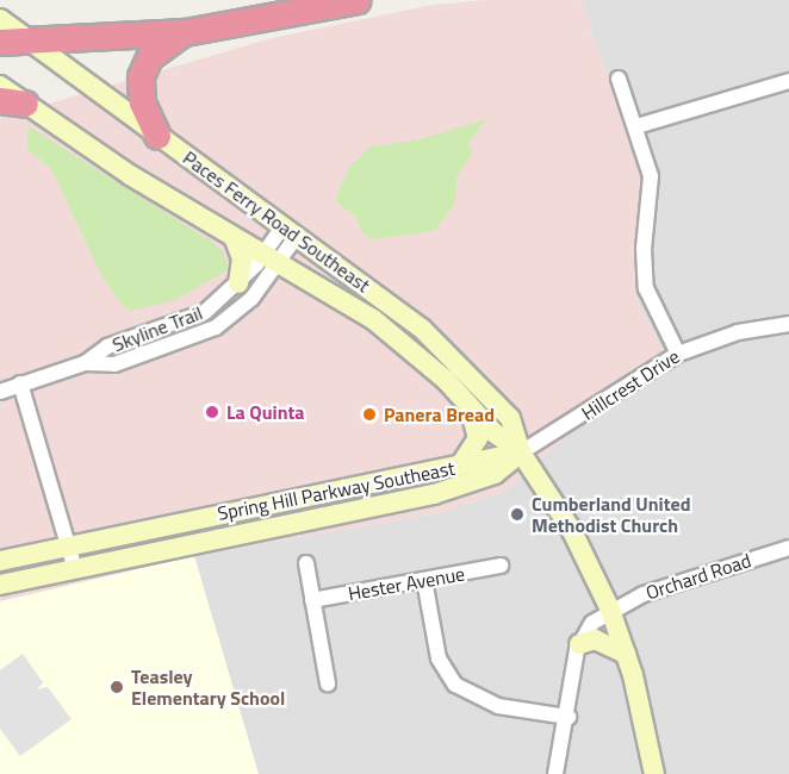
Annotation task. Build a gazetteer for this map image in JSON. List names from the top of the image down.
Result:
{
  "streets": {
    "main road": ["Paces Ferry Road Southeast", "Spring Hill Parkway Southeast"],
    "street": [
      "Skyline Trail",
      "Hillcrest Drive",
      "Orchard Road",
      "Hester Avenue"
    ]
  },
  "crossings": [
    ["Paces Ferry Road Southeast", "Skyline Trail"],
    ["Paces Ferry Road Southeast", "Hillcrest Drive"],
    ["Paces Ferry Road Southeast", "Spring Hill Parkway Southeast"],
    ["Paces Ferry Road Southeast", "Orchard Road"],
    ["Hillcrest Drive", "Spring Hill Parkway Southeast"]
  ],
  "places": [
    "La Quinta",
    "Panera Bread",
    "Cumberland United Methodist Church",
    "Teasley Elementary School"
  ]
}
